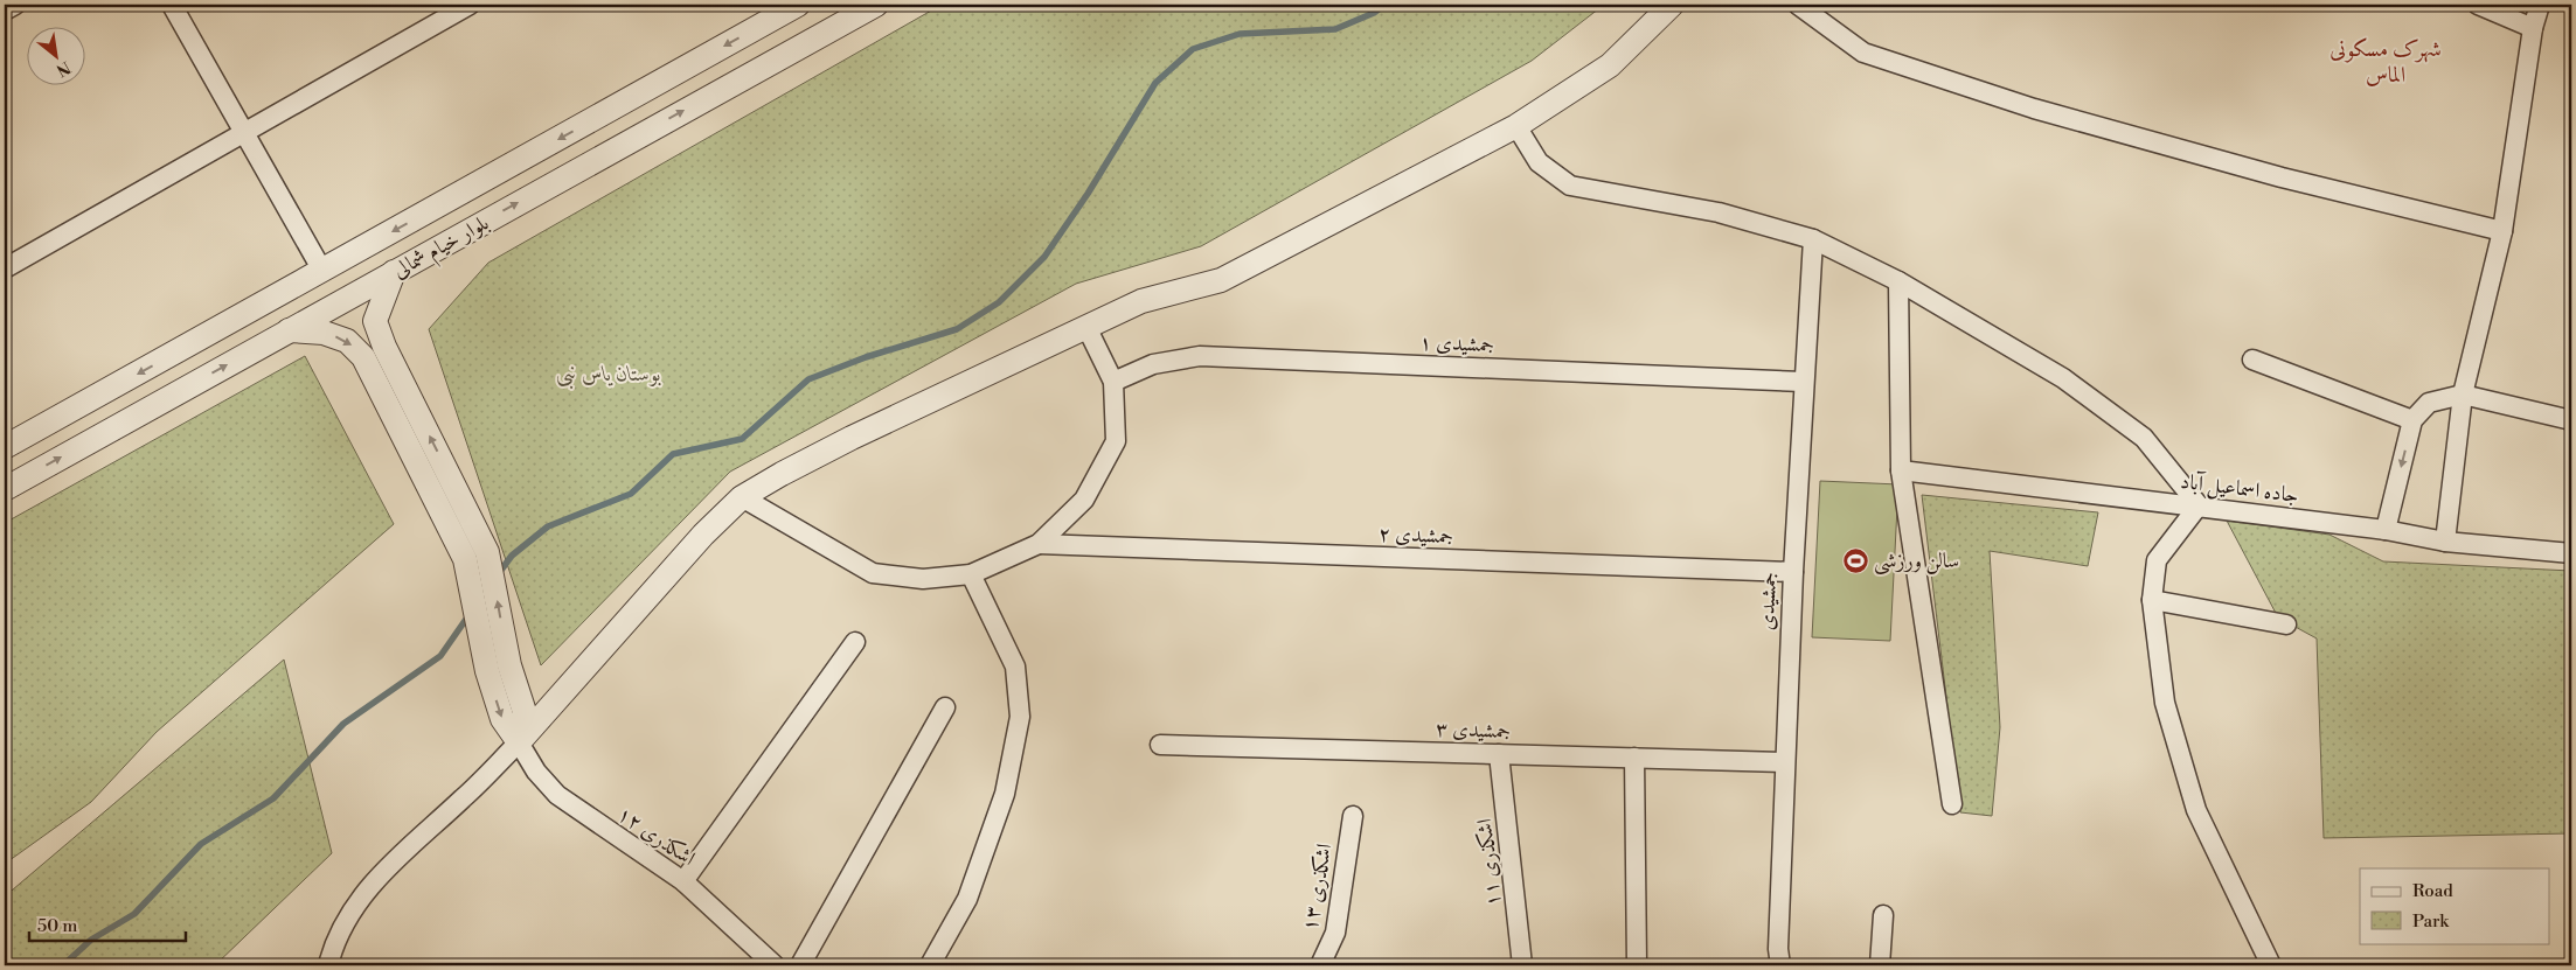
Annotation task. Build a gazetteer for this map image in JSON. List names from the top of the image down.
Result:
{
  "streets": {
    "street": [
      "بلوار خیام شمالی",
      "جمشیدی ۱",
      "جاده اسماعیل آباد",
      "جمشیدی ۲",
      "جمشیدی",
      "جمشیدی ۳",
      "اشکذری ۱۲",
      "اشکذری ۱۱",
      "اشکذری ۱۳"
    ]
  },
  "crossings": [
    ["جمشیدی ۱", "جمشیدی"],
    ["جمشیدی ۲", "جمشیدی"],
    ["جمشیدی", "جمشیدی ۳"],
    ["جمشیدی ۳", "اشکذری ۱۱"]
  ],
  "districts": ["شهرک مسکونی الماس"],
  "parks": ["بوستان یاس نبی"],
  "places": {
    "sports": ["سالن ورزشی"]
  },
  "legend": ["Road", "Park"],
  "scale_bar": "50 m",
  "north": "bottom right"
}
